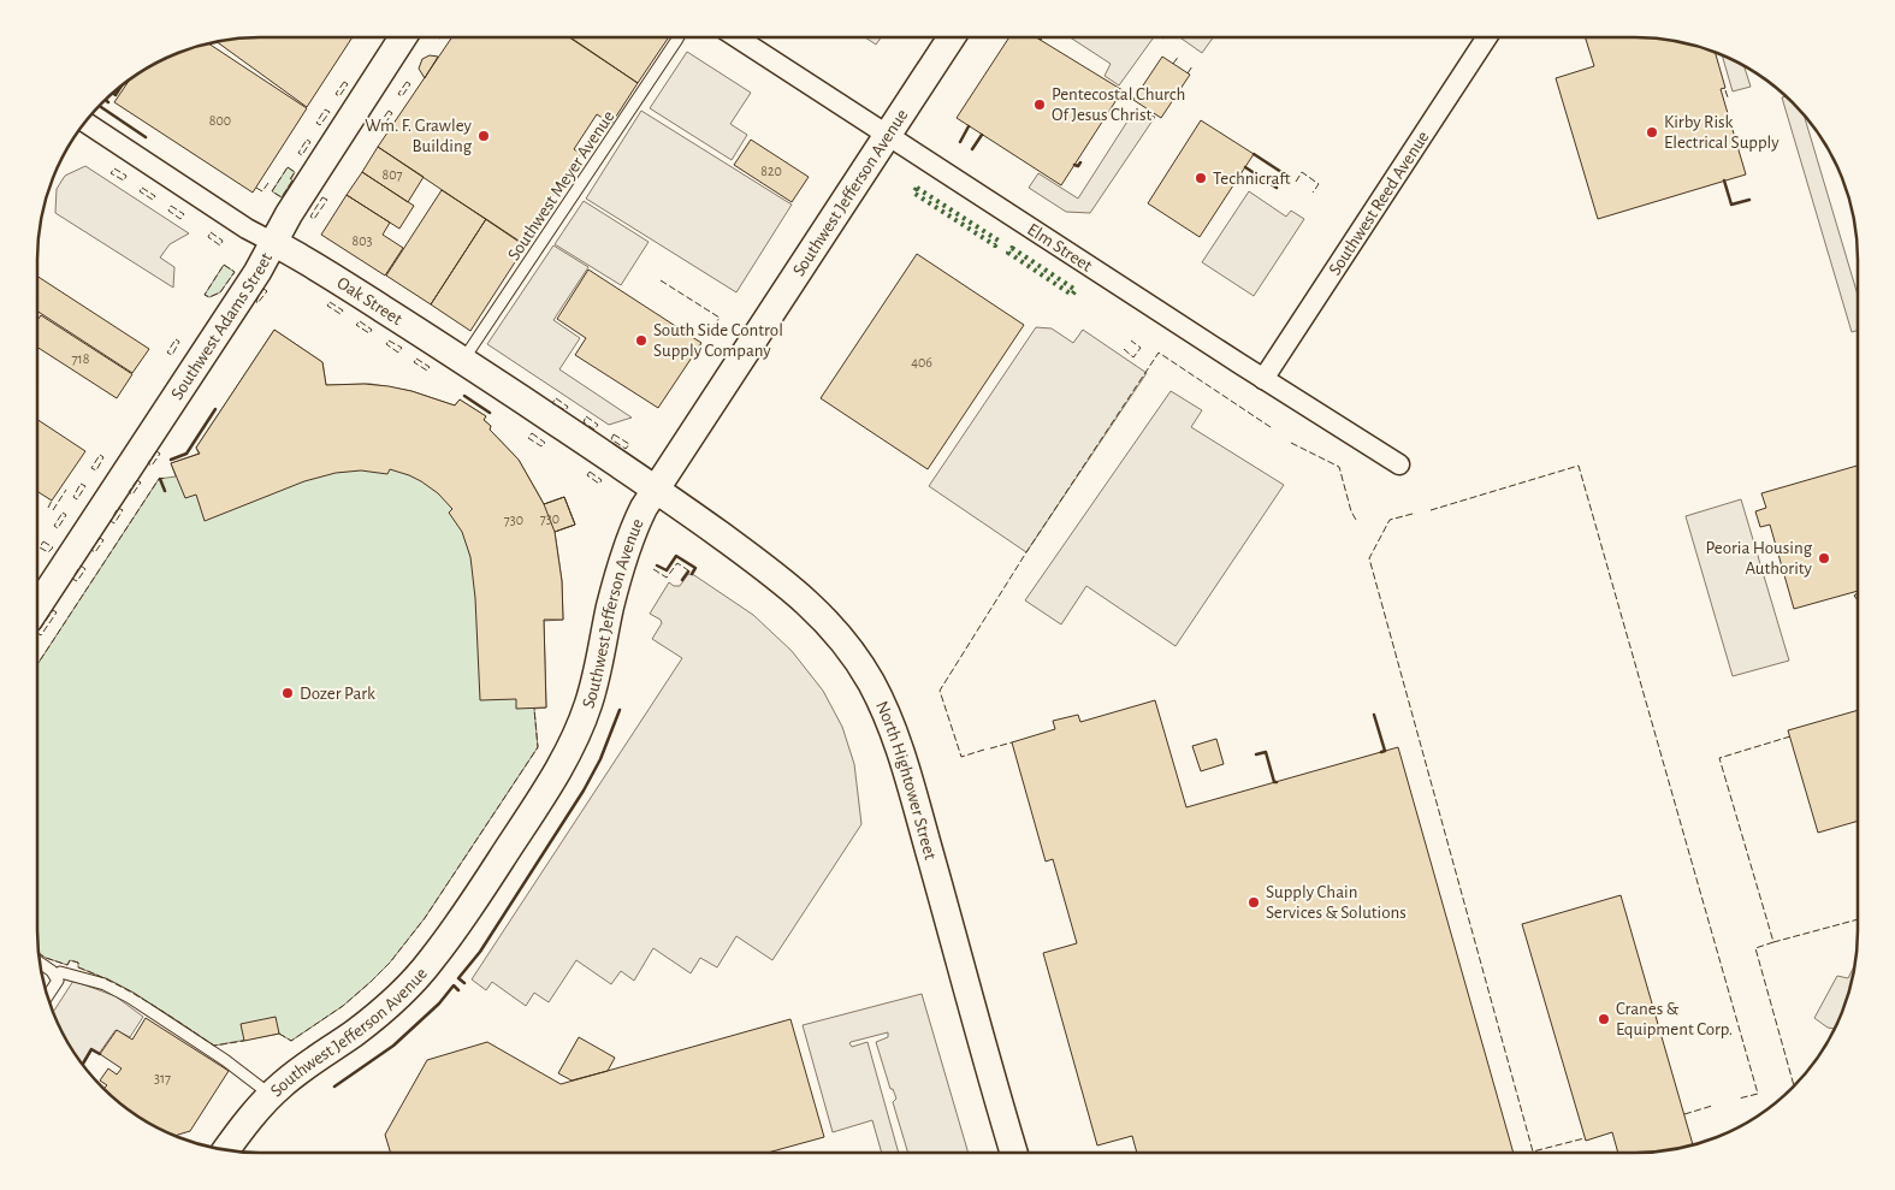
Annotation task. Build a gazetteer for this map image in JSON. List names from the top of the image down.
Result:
{
  "streets": {
    "main road": [
      "Southwest Jefferson Avenue",
      "Oak Street",
      "Southwest Adams Street",
      "North Hightower Street"
    ],
    "street": ["Southwest Reed Avenue", "Elm Street"],
    "lane": ["Southwest Meyer Avenue"]
  },
  "crossings": [
    ["Southwest Meyer Avenue", "Oak Street"],
    ["Southwest Jefferson Avenue", "Elm Street"],
    ["Southwest Jefferson Avenue", "Oak Street"],
    ["Southwest Jefferson Avenue", "North Hightower Street"],
    ["Southwest Reed Avenue", "Elm Street"],
    ["Oak Street", "Southwest Adams Street"],
    ["Oak Street", "North Hightower Street"]
  ],
  "places": [
    "Pentecostal Church Of Jesus Christ",
    "Kirby Risk Electrical Supply",
    "Wm. F. Grawley Building",
    "Technicraft",
    "South Side Control Supply Company",
    "Peoria Housing Authority",
    "Dozer Park",
    "Supply Chain Services & Solutions",
    "Cranes & Equipment Corp."
  ],
  "house_numbers": [
    "800",
    "820",
    "807",
    "803",
    "718",
    "406",
    "730",
    "730",
    "317"
  ]
}
